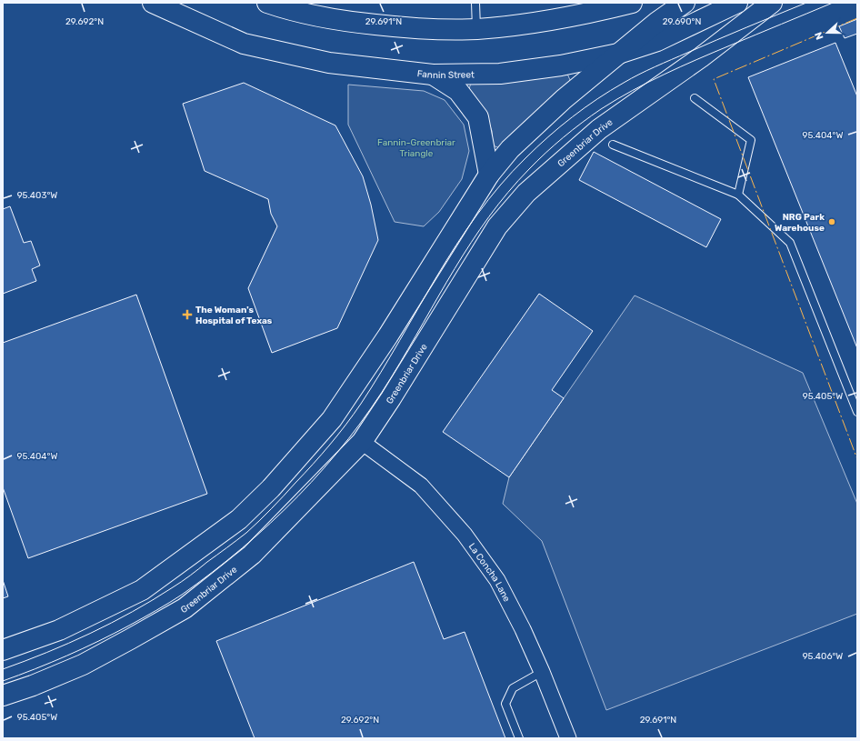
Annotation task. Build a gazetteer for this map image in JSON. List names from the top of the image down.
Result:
{
  "streets": {
    "main road": ["Fannin Street", "Greenbriar Drive"],
    "street": ["La Concha Lane"]
  },
  "crossings": [
    ["Greenbriar Drive", "La Concha Lane"]
  ],
  "parks": ["Fannin-Greenbriar Triangle"],
  "places": {
    "other": ["NRG Park Warehouse"],
    "health": ["The Woman's Hospital of Texas"]
  },
  "north": "left",
  "coordinates": [
    "29.692°N",
    "29.691°N",
    "29.690°N",
    "95.404°W",
    "95.403°W",
    "95.405°W",
    "95.406°W"
  ]
}
